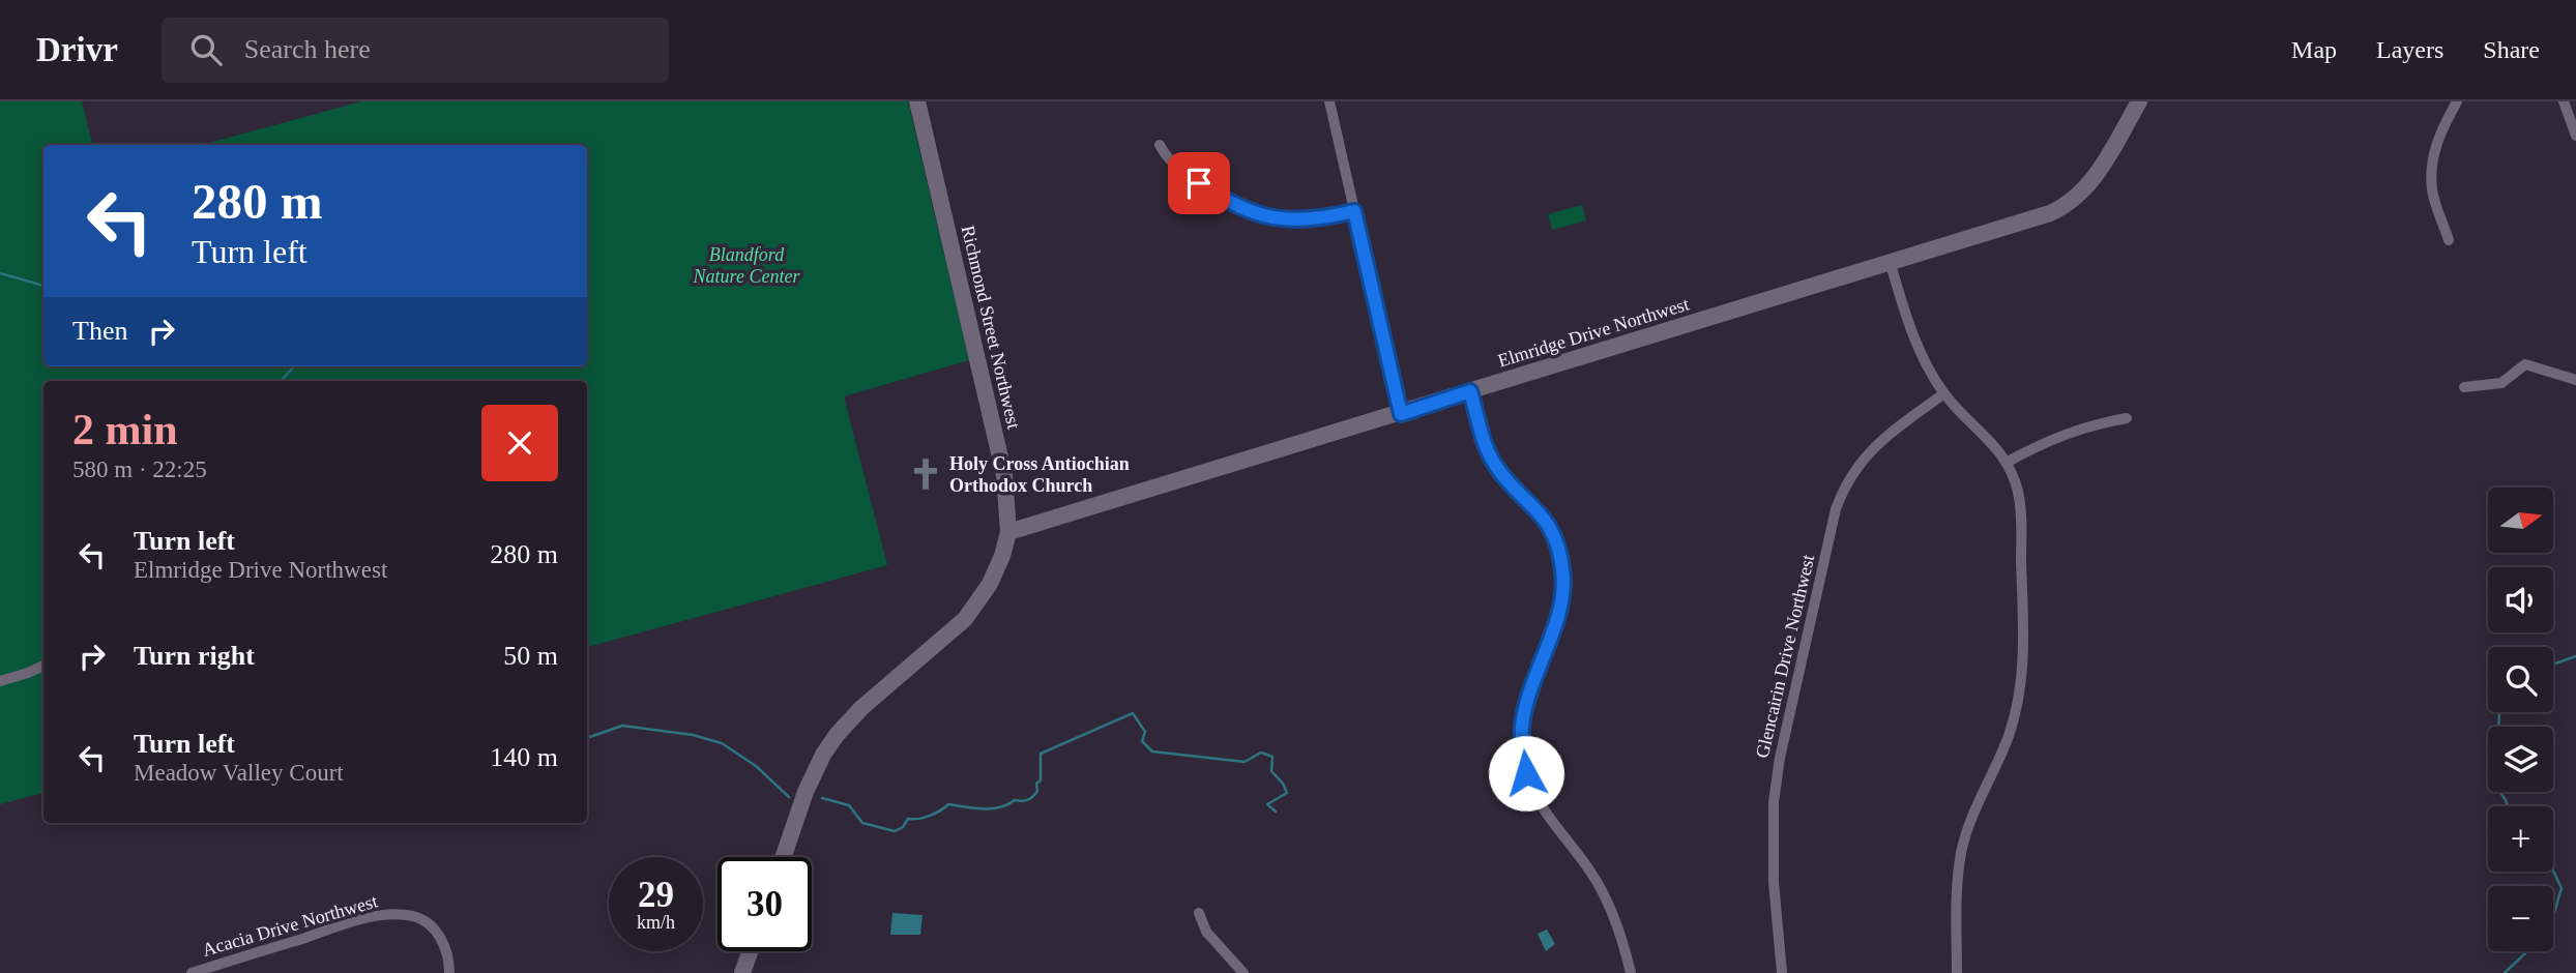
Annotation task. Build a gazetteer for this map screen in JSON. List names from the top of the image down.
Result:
{
  "streets": {
    "street": [
      "Richmond Street Northwest",
      "Elmridge Drive Northwest",
      "Glencairin Drive Northwest",
      "Acacia Drive Northwest"
    ]
  },
  "crossings": [
    ["Richmond Street Northwest", "Elmridge Drive Northwest"]
  ],
  "parks": ["Blandford Nature Center"],
  "places": {
    "church": ["Holy Cross Antiochian Orthodox Church"]
  },
  "north": "right",
  "page": {
    "header": "Drivr",
    "search": "Search here",
    "nav": ["Map", "Layers", "Share"],
    "turn": ["280 m", "Turn left"],
    "then": "Then",
    "heading": ["2 min", "580 m · 22:25"],
    "map_buttons": ["+", "−"],
    "list": [
      {
        "name": "Turn left",
        "note": "Elmridge Drive Northwest",
        "value": "280 m"
      },
      {
        "name": "Turn right",
        "value": "50 m"
      },
      {
        "name": "Turn left",
        "note": "Meadow Valley Court",
        "value": "140 m"
      }
    ],
    "speed": "29 km/h",
    "limit": "30"
  }
}
